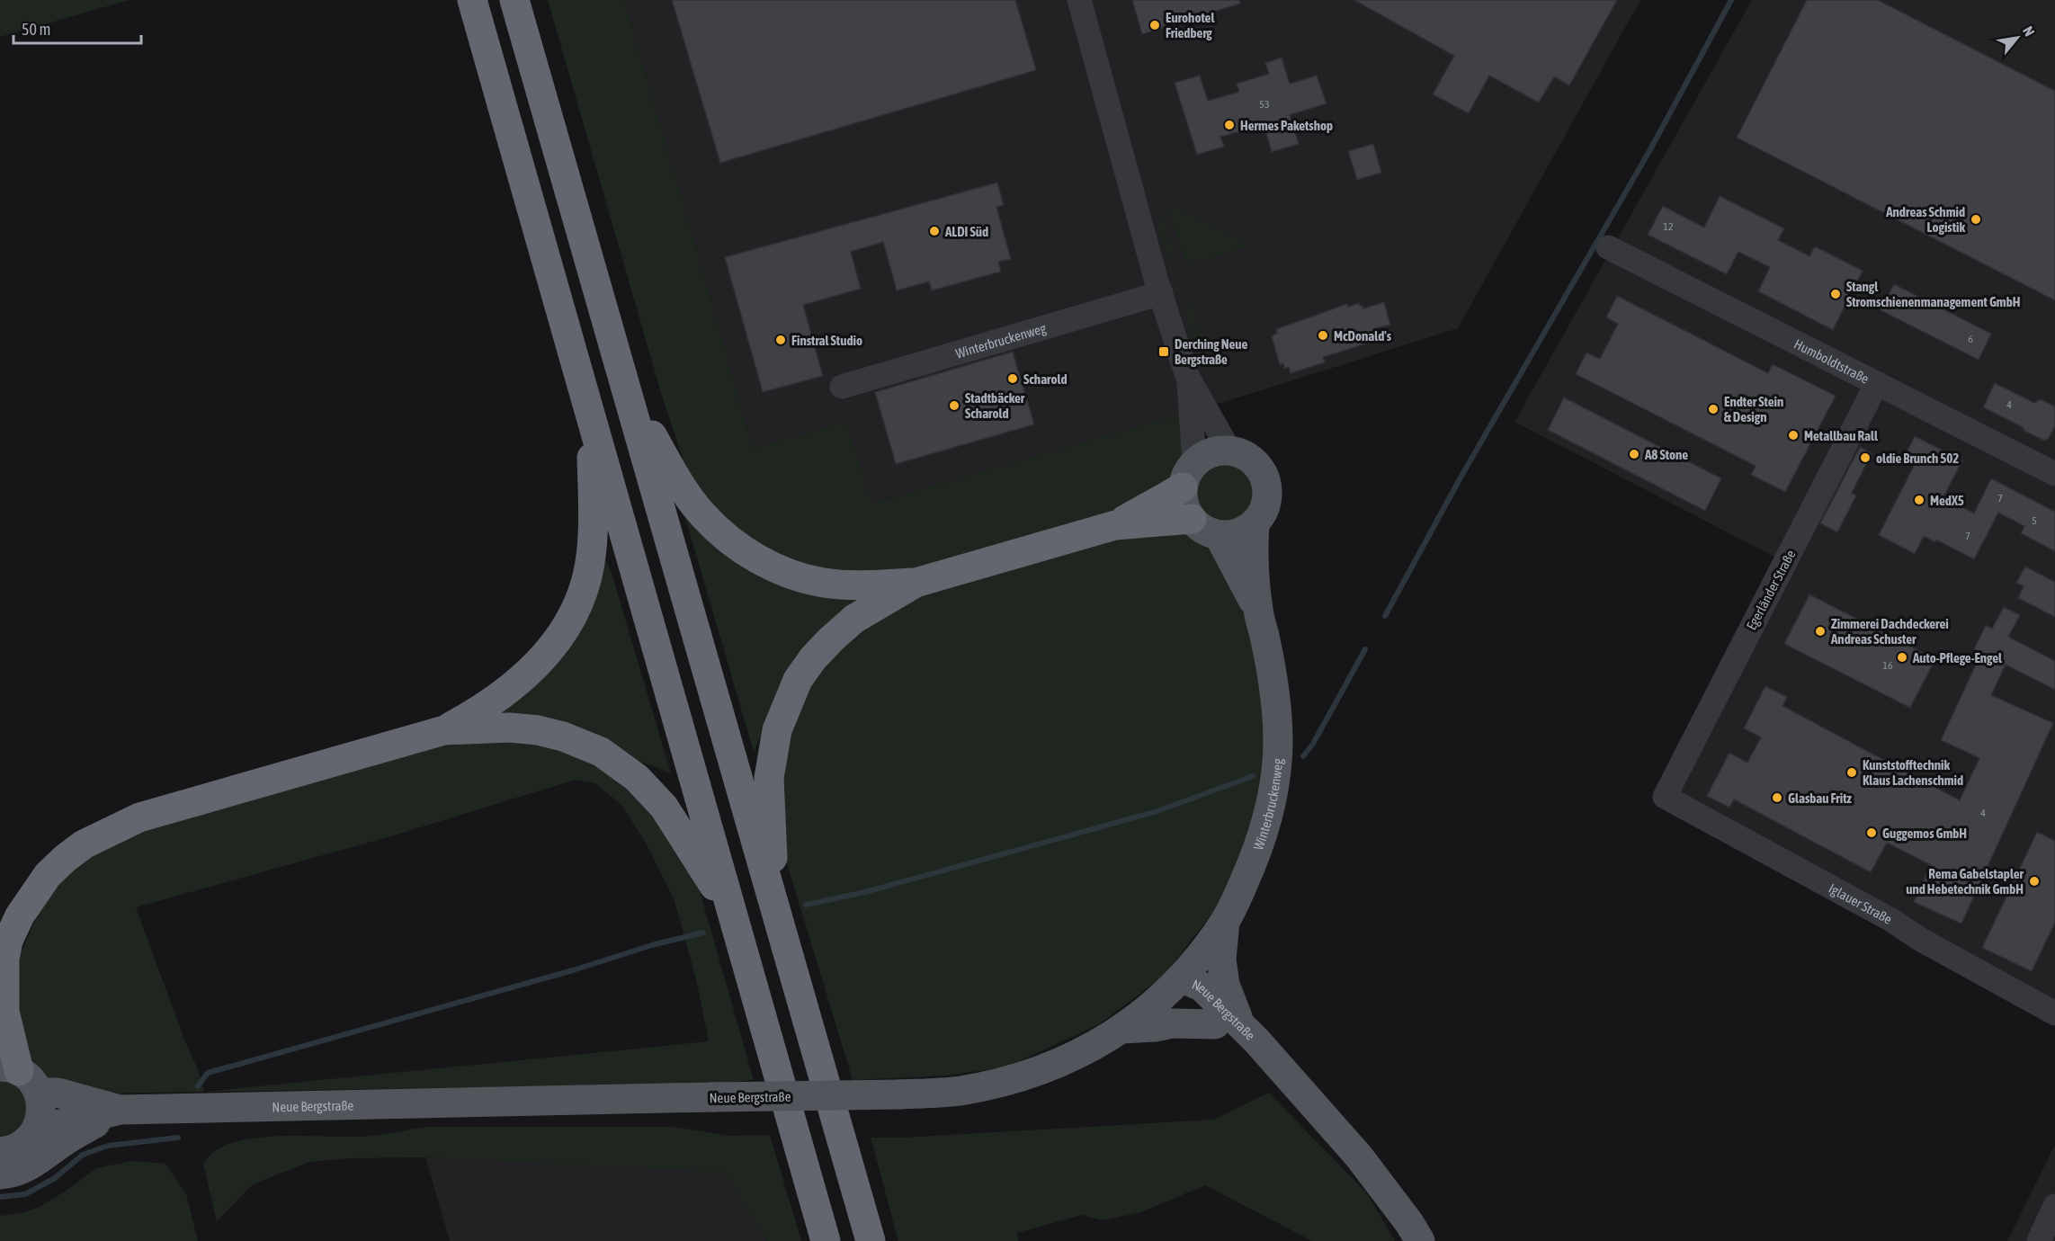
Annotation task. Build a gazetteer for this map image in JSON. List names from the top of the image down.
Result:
{
  "streets": {
    "main road": ["Winterbruckenweg", "Neue Bergstraße"],
    "street": ["Humboldtstraße", "Egerländer Straße", "Iglauer Straße"]
  },
  "crossings": [
    ["Winterbruckenweg", "Neue Bergstraße"],
    ["Humboldtstraße", "Egerländer Straße"],
    ["Egerländer Straße", "Iglauer Straße"]
  ],
  "places": {
    "other": [
      "Eurohotel Friedberg",
      "Hermes Paketshop",
      "Andreas Schmid Logistik",
      "ALDI Süd",
      "Stangl Stromschienenmanagement GmbH",
      "McDonald's",
      "Finstral Studio",
      "Scharold",
      "Stadtbäcker Scharold",
      "Endter Stein & Design",
      "Metallbau Rall",
      "A8 Stone",
      "oldie Brunch 502",
      "MedX5",
      "Zimmerei Dachdeckerei Andreas Schuster",
      "Auto-Pflege-Engel",
      "Kunststofftechnik Klaus Lachenschmid",
      "Glasbau Fritz",
      "Guggemos GmbH",
      "Rema Gabelstapler und Hebetechnik GmbH"
    ],
    "transit": ["Derching Neue Bergstraße"]
  },
  "house_numbers": [
    "53",
    "12",
    "6",
    "4",
    "7",
    "5",
    "7",
    "16",
    "4"
  ],
  "scale_bar": "50 m",
  "north": "top right"
}
